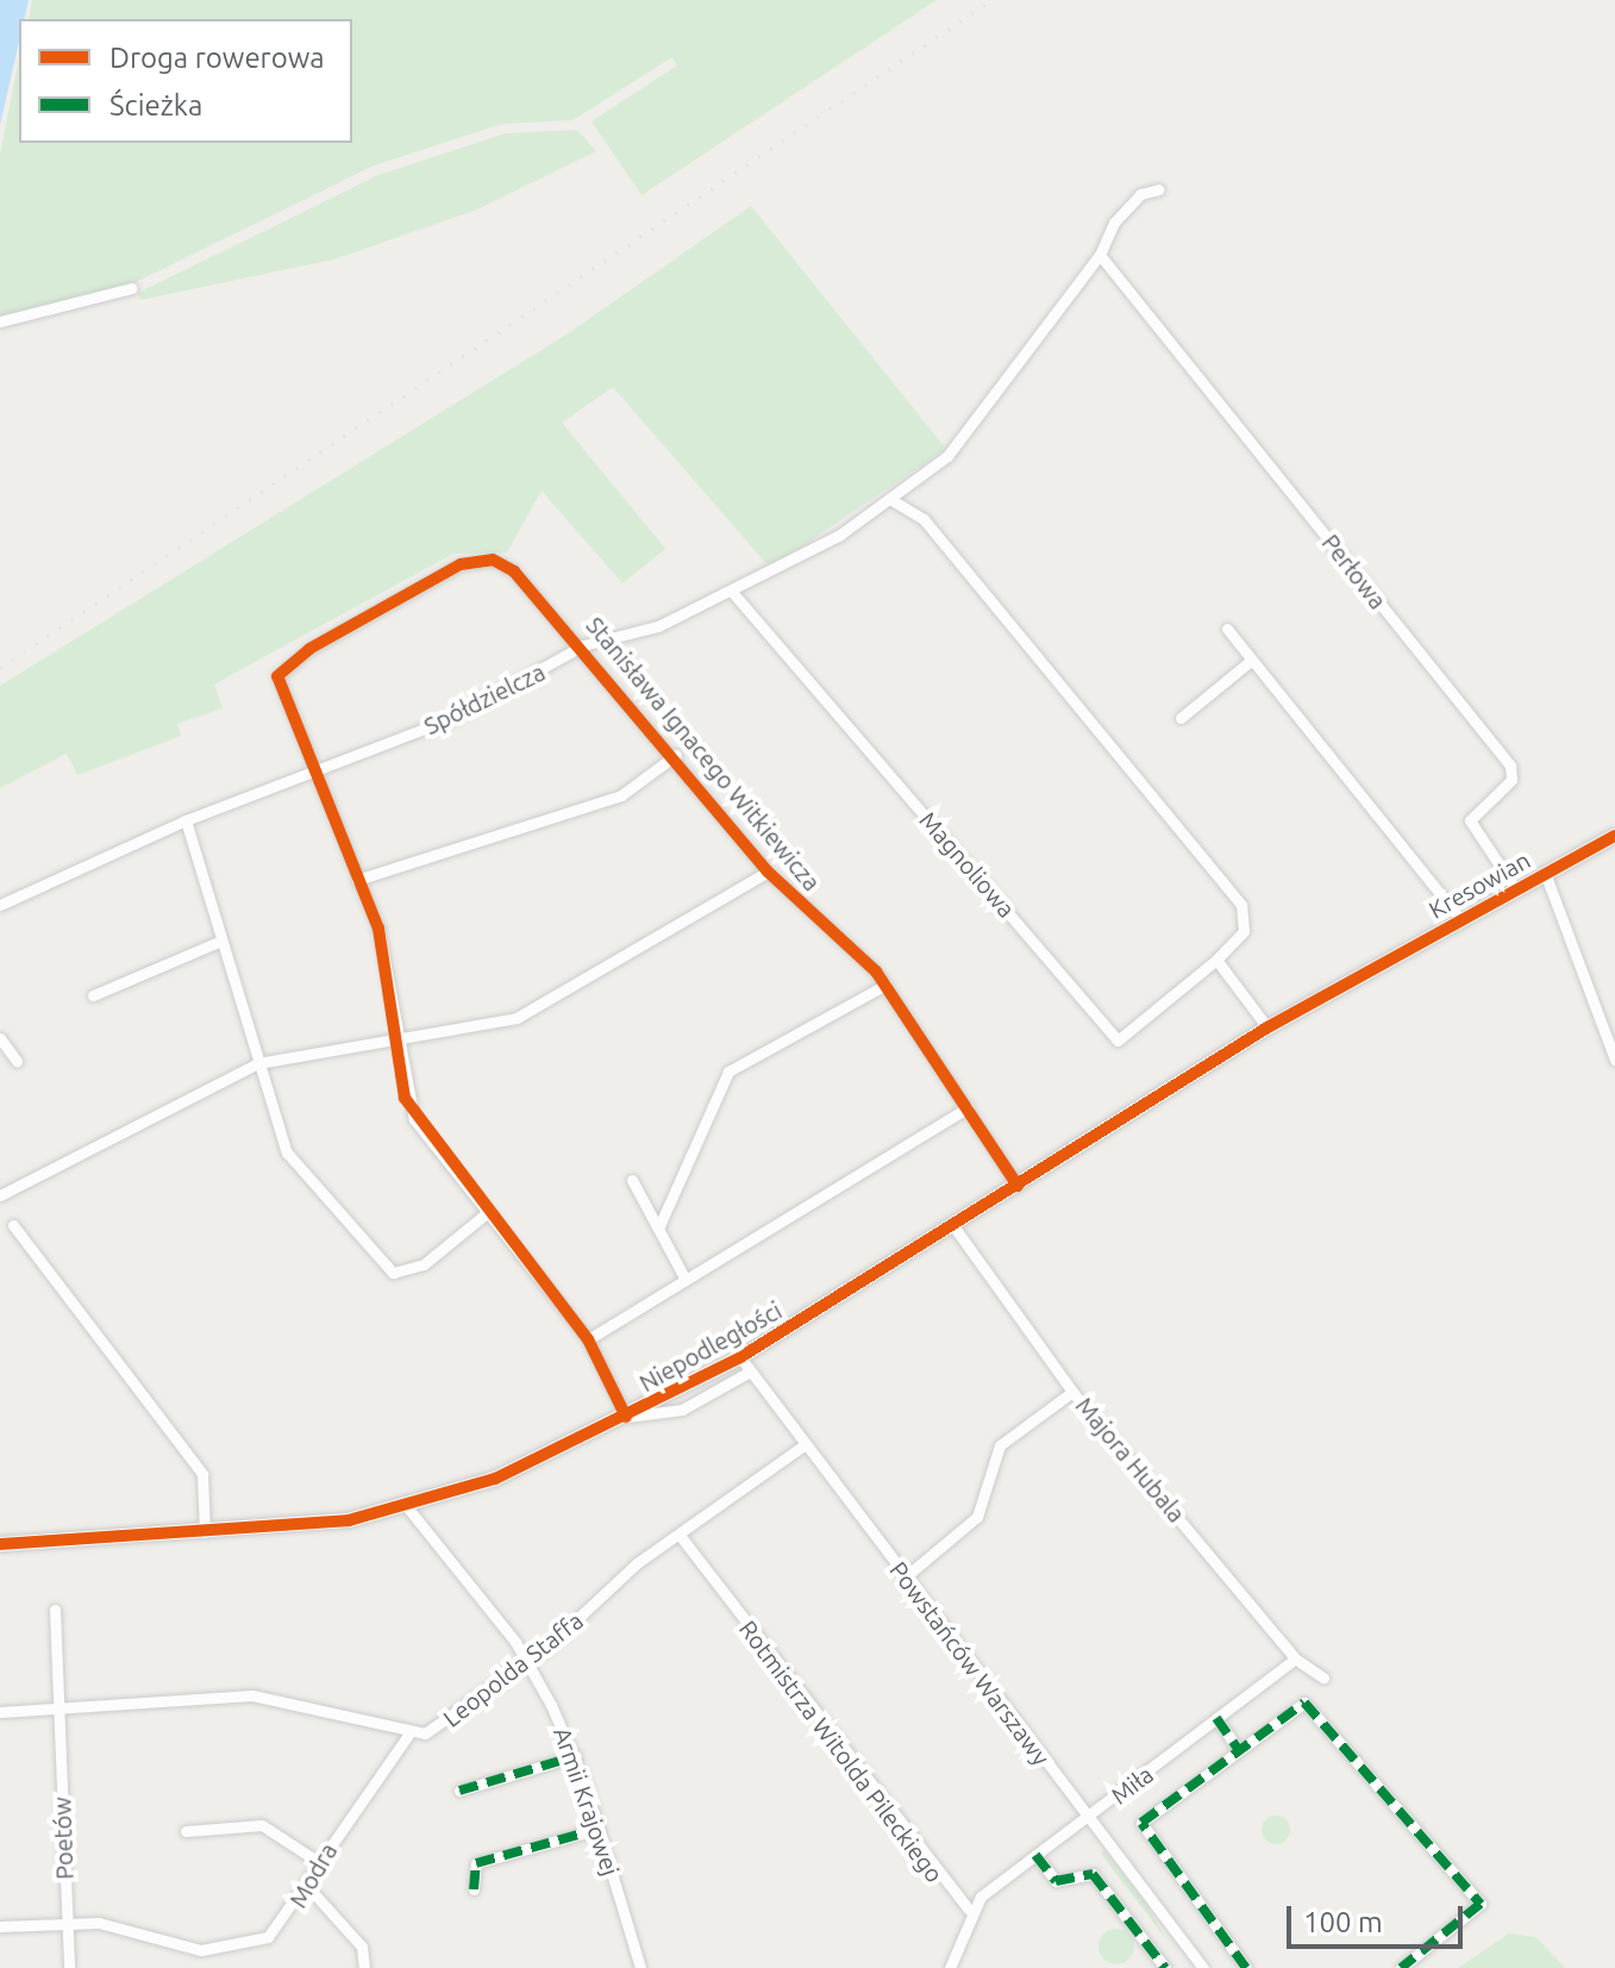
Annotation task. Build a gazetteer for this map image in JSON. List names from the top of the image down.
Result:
{
  "streets": {
    "street": [
      "Perłowa",
      "Spółdzielcza",
      "Stanisława Ignacego Witkiewicza",
      "Magnoliowa",
      "Kresowian",
      "Niepodległości",
      "Majora Hubala",
      "Powstańców Warszawy",
      "Leopolda Staffa",
      "Rotmistrza Witolda Pileckiego",
      "Miła",
      "Armii Krajowej",
      "Poetów",
      "Modra"
    ]
  },
  "crossings": [
    ["Perłowa", "Spółdzielcza"],
    ["Perłowa", "Kresowian"],
    ["Spółdzielcza", "Stanisława Ignacego Witkiewicza"],
    ["Spółdzielcza", "Magnoliowa"],
    ["Stanisława Ignacego Witkiewicza", "Niepodległości"],
    ["Kresowian", "Niepodległości"],
    ["Niepodległości", "Majora Hubala"],
    ["Niepodległości", "Powstańców Warszawy"],
    ["Niepodległości", "Armii Krajowej"],
    ["Majora Hubala", "Miła"],
    ["Powstańców Warszawy", "Leopolda Staffa"],
    ["Powstańców Warszawy", "Miła"],
    ["Leopolda Staffa", "Rotmistrza Witolda Pileckiego"],
    ["Leopolda Staffa", "Armii Krajowej"],
    ["Leopolda Staffa", "Modra"],
    ["Rotmistrza Witolda Pileckiego", "Miła"],
    ["Poetów", "Modra"]
  ],
  "legend": ["Droga rowerowa", "Ścieżka"],
  "scale_bar": "100 m"
}
